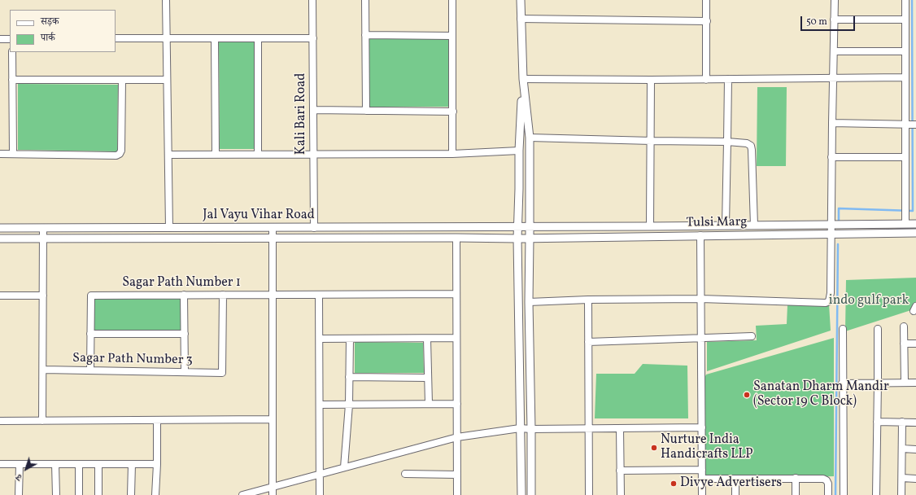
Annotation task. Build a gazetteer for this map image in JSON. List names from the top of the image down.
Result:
{
  "streets": {
    "street": [
      "Kali Bari Road",
      "Jal Vayu Vihar Road",
      "Tulsi Marg",
      "Sagar Path Number 1",
      "Sagar Path Number 3"
    ]
  },
  "crossings": [
    ["Kali Bari Road", "Jal Vayu Vihar Road"],
    ["Jal Vayu Vihar Road", "Tulsi Marg"],
    ["Sagar Path Number 1", "Sagar Path Number 3"]
  ],
  "parks": ["indo gulf park"],
  "places": ["Sanatan Dharm Mandir (Sector 19 C Block)", "Nurture India Handicrafts LLP", "Divye Advertisers"],
  "legend": ["सड़क", "पार्क"],
  "scale_bar": "50 m",
  "north": "bottom left"
}
